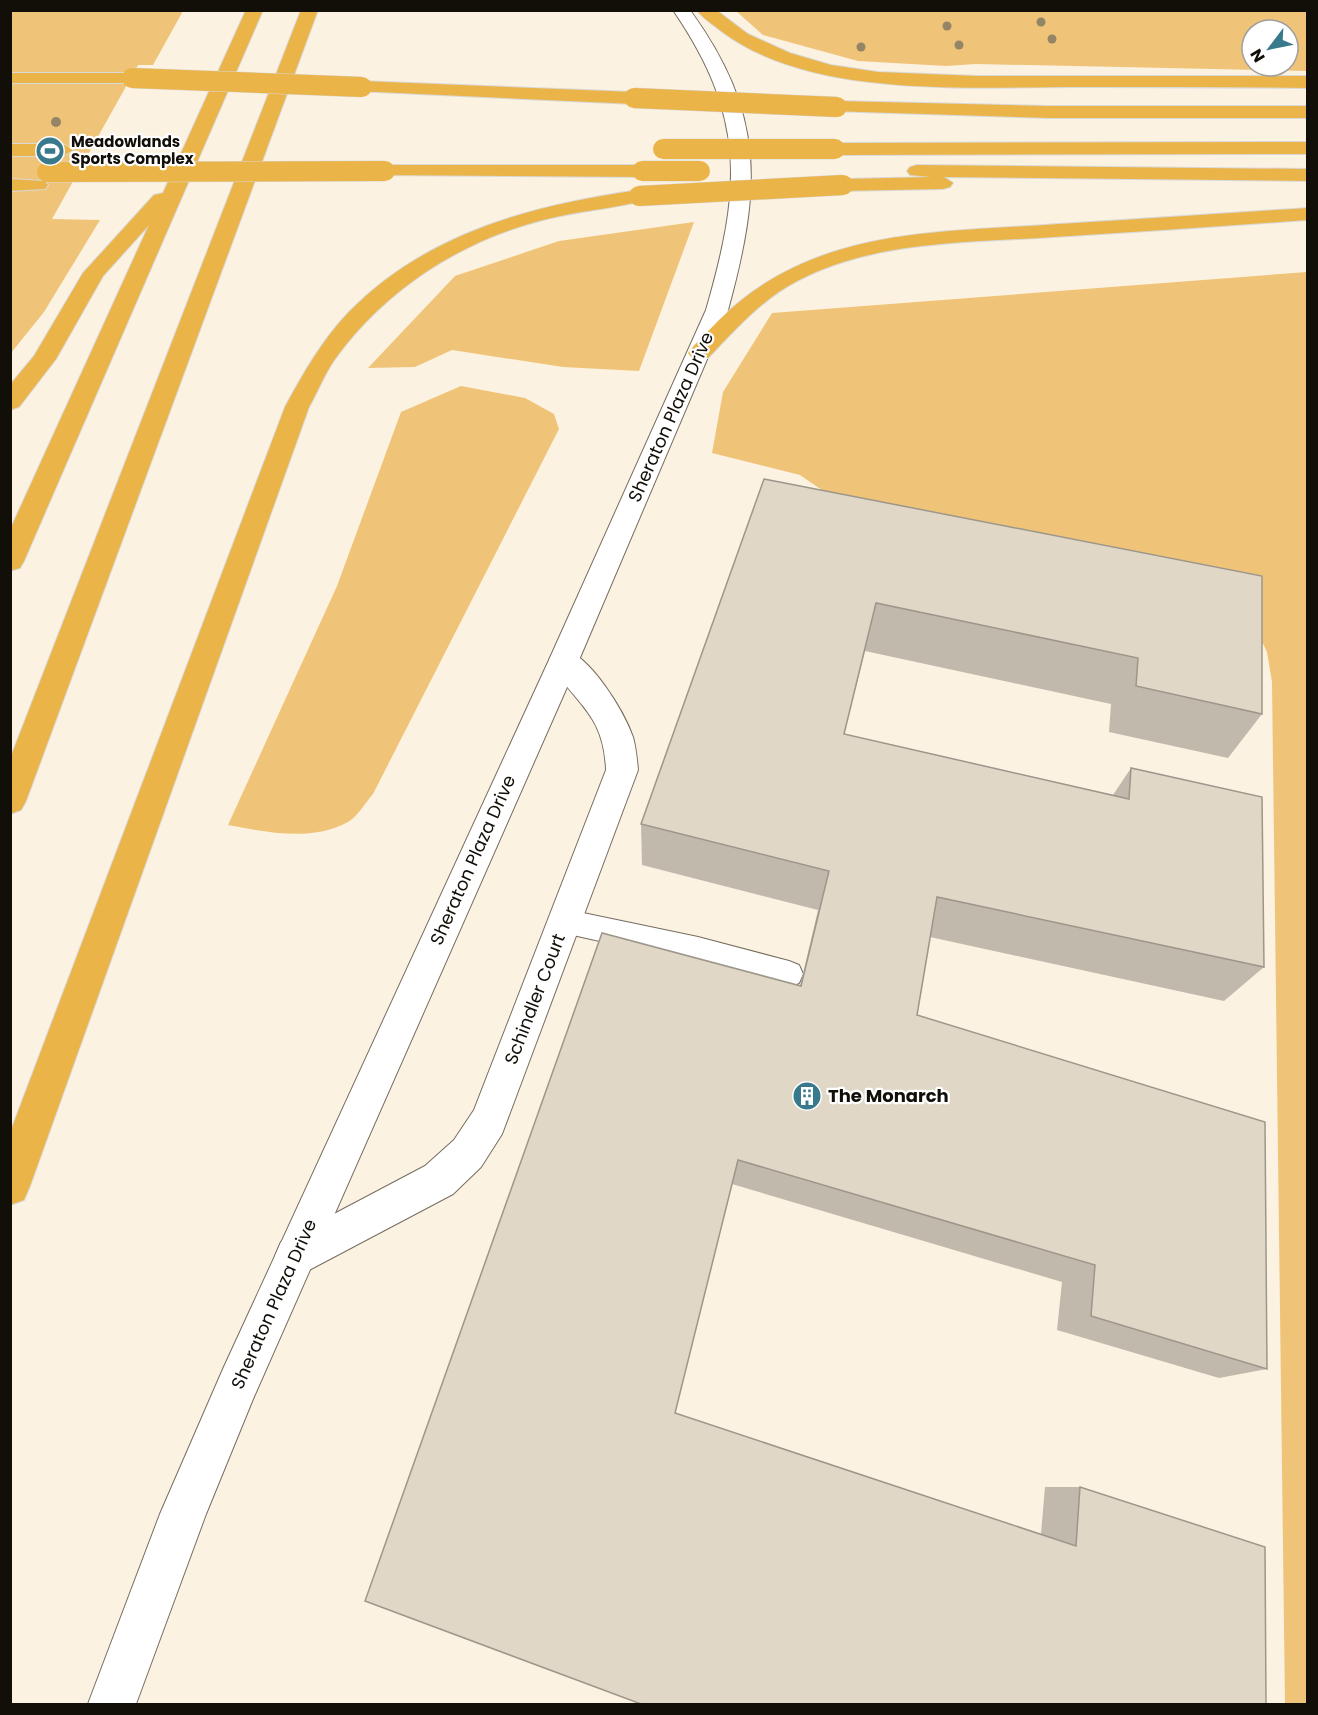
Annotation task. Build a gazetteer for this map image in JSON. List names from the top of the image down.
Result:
{
  "streets": {
    "street": ["Sheraton Plaza Drive", "Schindler Court"]
  },
  "crossings": [
    ["Sheraton Plaza Drive", "Schindler Court"]
  ],
  "places": {
    "sports": ["Meadowlands Sports Complex"],
    "building": ["The Monarch"]
  },
  "north": "bottom left"
}
